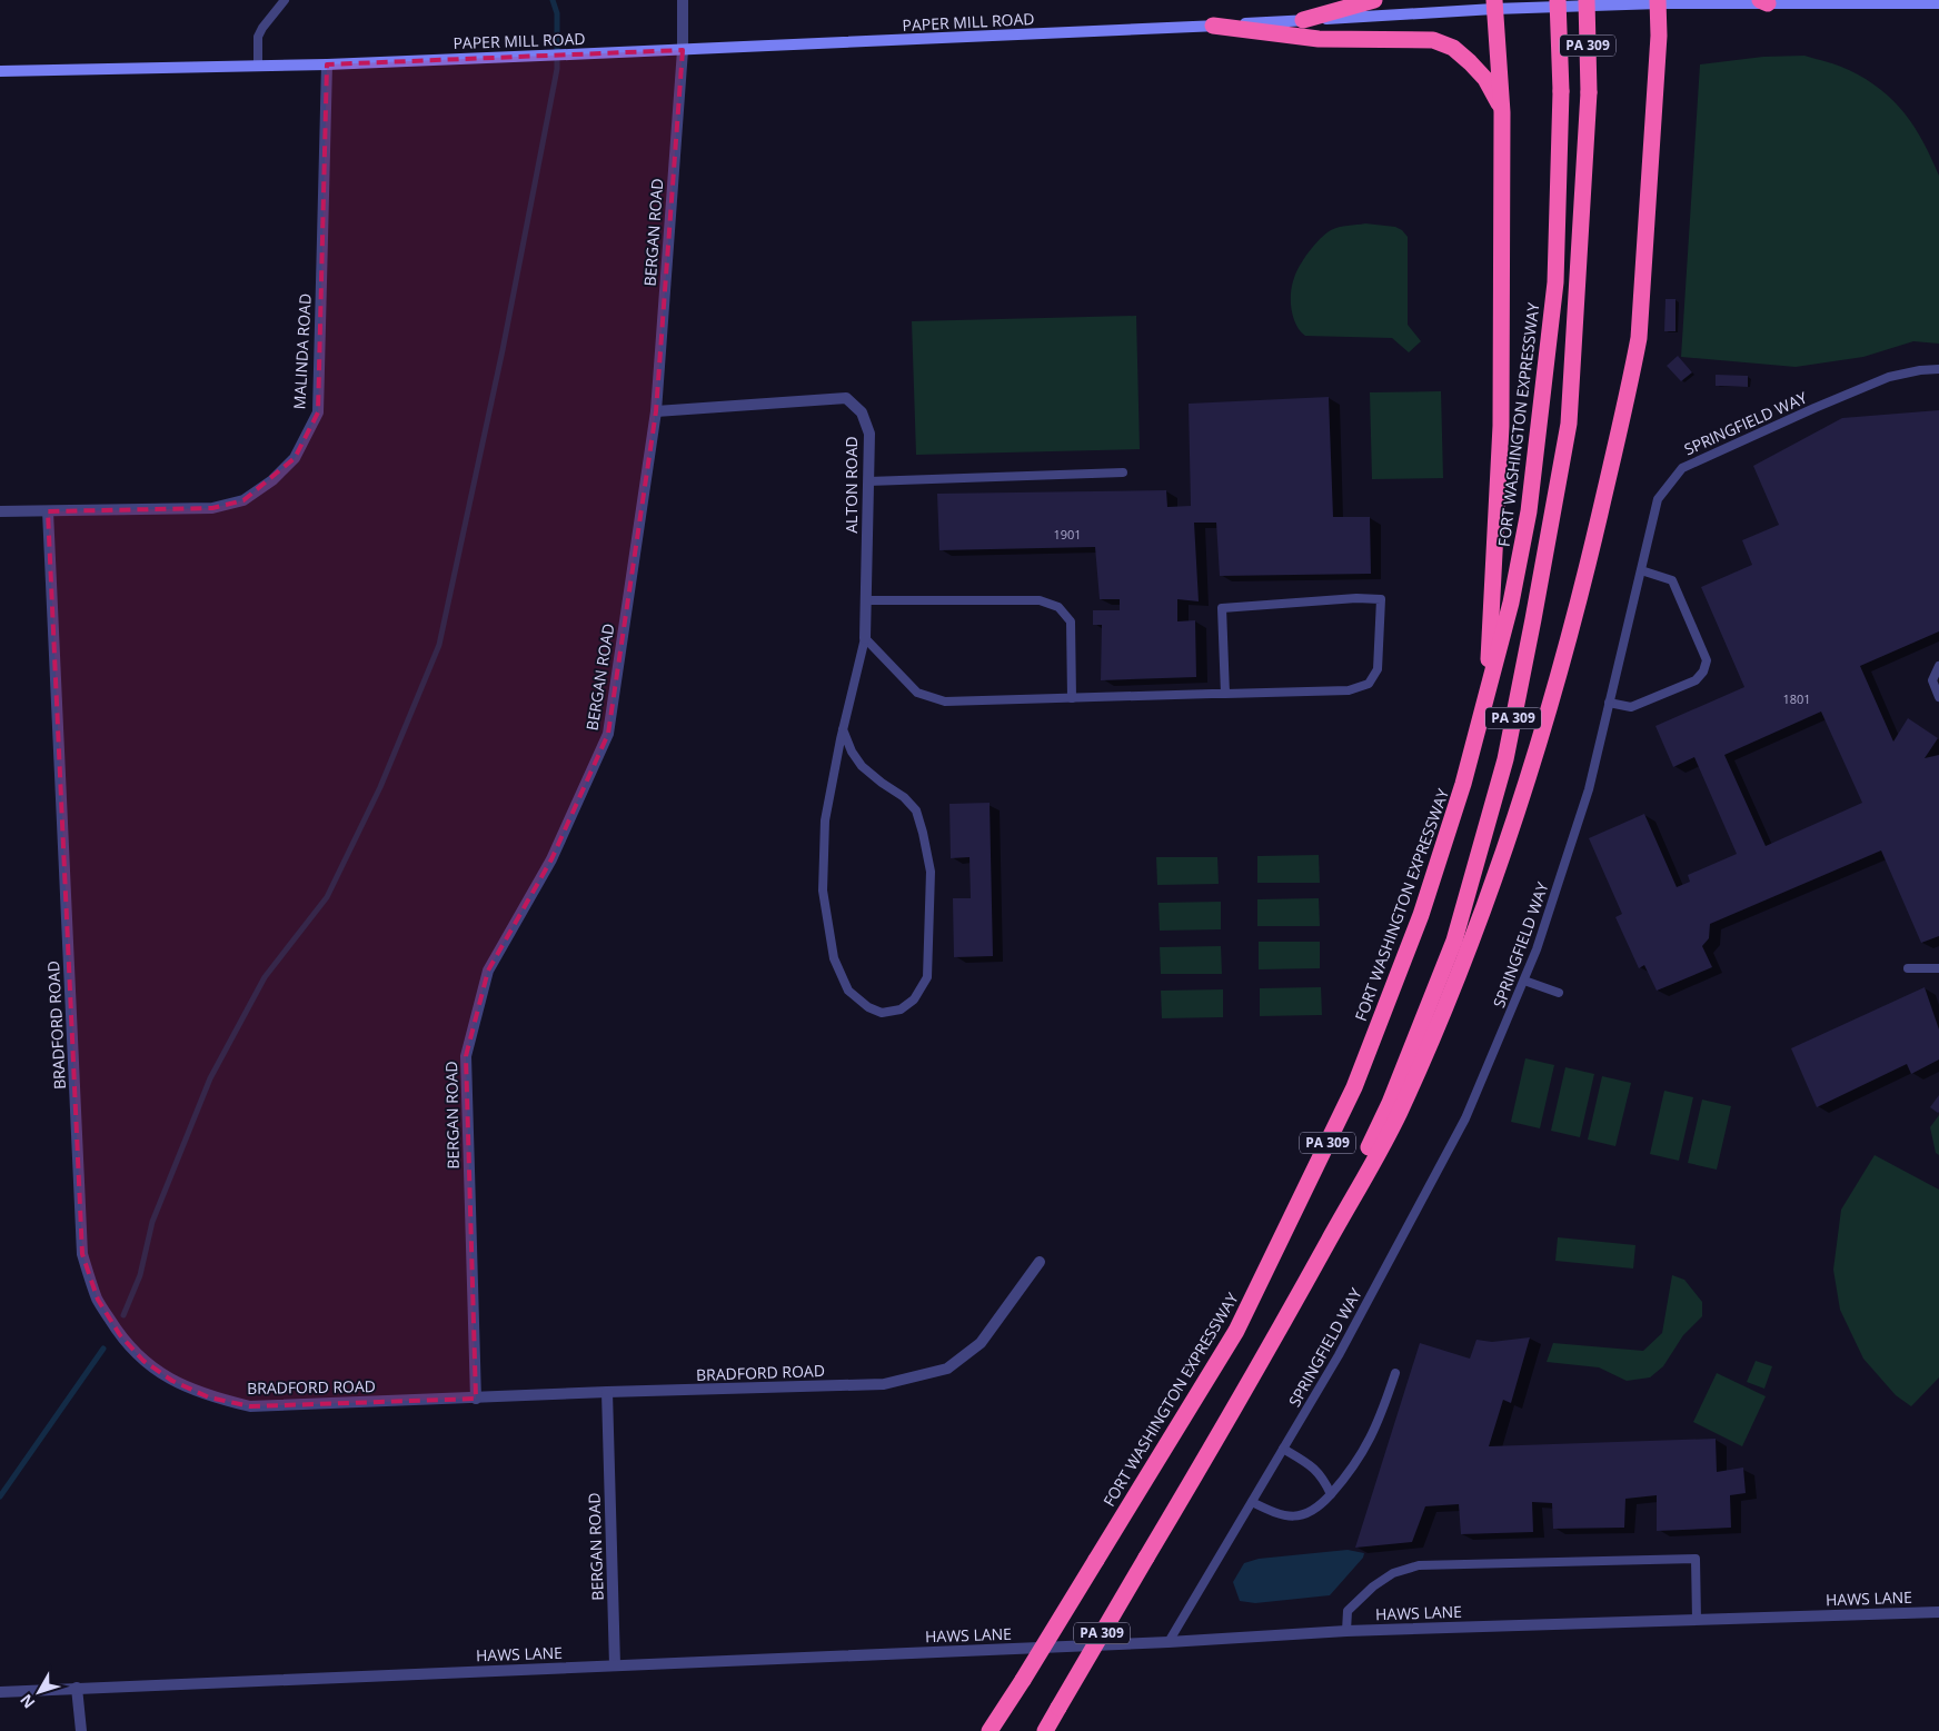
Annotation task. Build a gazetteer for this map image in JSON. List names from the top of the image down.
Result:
{
  "streets": {
    "highway": ["PA 309", "FORT WASHINGTON EXPRESSWAY"],
    "main road": ["PAPER MILL ROAD"],
    "street": [
      "BERGAN ROAD",
      "MALINDA ROAD",
      "ALTON ROAD",
      "BRADFORD ROAD",
      "HAWS LANE"
    ],
    "lane": ["SPRINGFIELD WAY"]
  },
  "crossings": [
    ["PAPER MILL ROAD", "BERGAN ROAD"],
    ["PAPER MILL ROAD", "MALINDA ROAD"],
    ["BERGAN ROAD", "ALTON ROAD"],
    ["BERGAN ROAD", "BRADFORD ROAD"],
    ["BERGAN ROAD", "HAWS LANE"],
    ["MALINDA ROAD", "BRADFORD ROAD"],
    ["SPRINGFIELD WAY", "HAWS LANE"]
  ],
  "house_numbers": ["1901", "1801"],
  "north": "bottom left"
}
